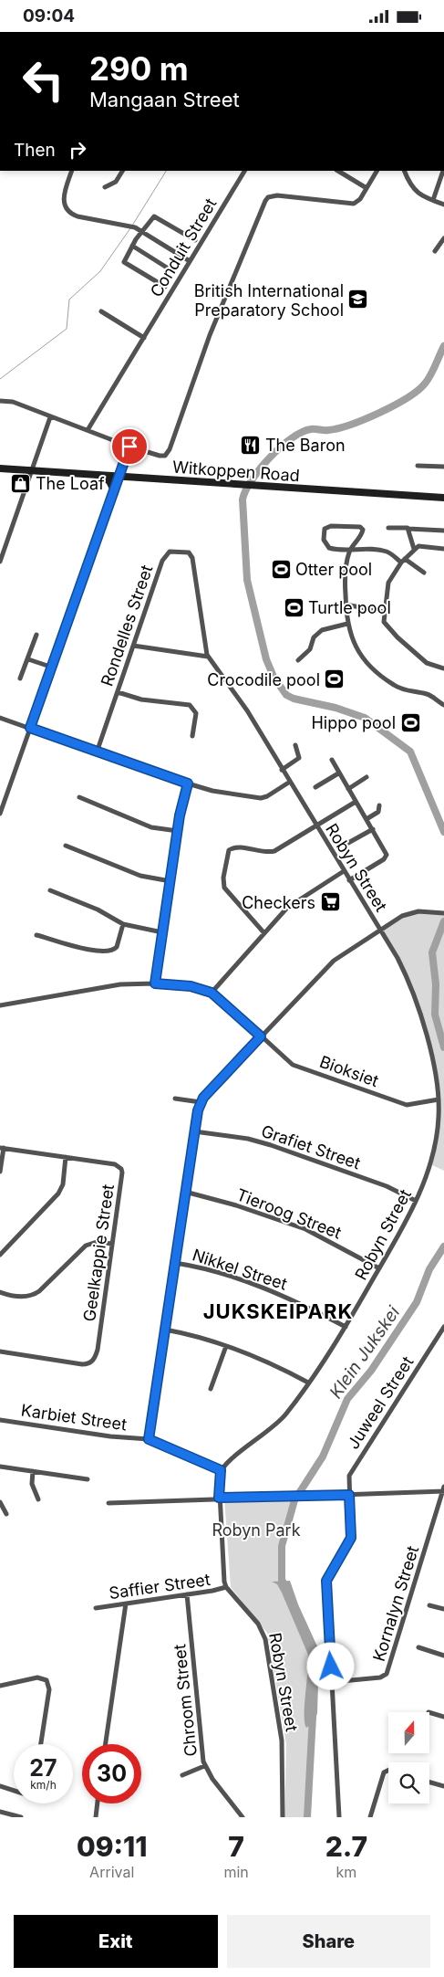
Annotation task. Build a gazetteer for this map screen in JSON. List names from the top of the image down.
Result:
{
  "streets": {
    "main road": ["Witkoppen Road"],
    "street": [
      "Conduit Street",
      "Rondelles Street",
      "Robyn Street",
      "Bioksiet",
      "Grafiet Street",
      "Tieroog Street",
      "Geelkappie Street",
      "Nikkel Street",
      "Juweel Street",
      "Karbiet Street",
      "Saffier Street",
      "Kornalyn Street",
      "Chroom Street"
    ]
  },
  "crossings": [
    ["Rondelles Street", "Robyn Street"],
    ["Robyn Street", "Bioksiet"],
    ["Robyn Street", "Grafiet Street"],
    ["Robyn Street", "Tieroog Street"],
    ["Robyn Street", "Nikkel Street"],
    ["Robyn Street", "Karbiet Street"],
    ["Robyn Street", "Saffier Street"],
    ["Juweel Street", "Kornalyn Street"],
    ["Saffier Street", "Chroom Street"]
  ],
  "districts": ["JUKSKEIPARK"],
  "water": ["Klein Jukskei"],
  "parks": ["Robyn Park"],
  "places": {
    "school or university": ["British International Preparatory School"],
    "restaurant": ["The Baron"],
    "shop": ["The Loaf"],
    "sports": [
      "Otter pool",
      "Turtle pool",
      "Crocodile pool",
      "Hippo pool"
    ],
    "supermarket": ["Checkers"]
  },
  "north": "top",
  "page": {
    "status": "09:04",
    "turn": ["290 m", "Mangaan Street"],
    "then": "Then",
    "speed": "27 km/h",
    "limit": "30",
    "eta": [
      "09:11",
      "Arrival",
      "7",
      "min",
      "2.7",
      "km"
    ],
    "buttons": ["Exit", "Share"]
  }
}
